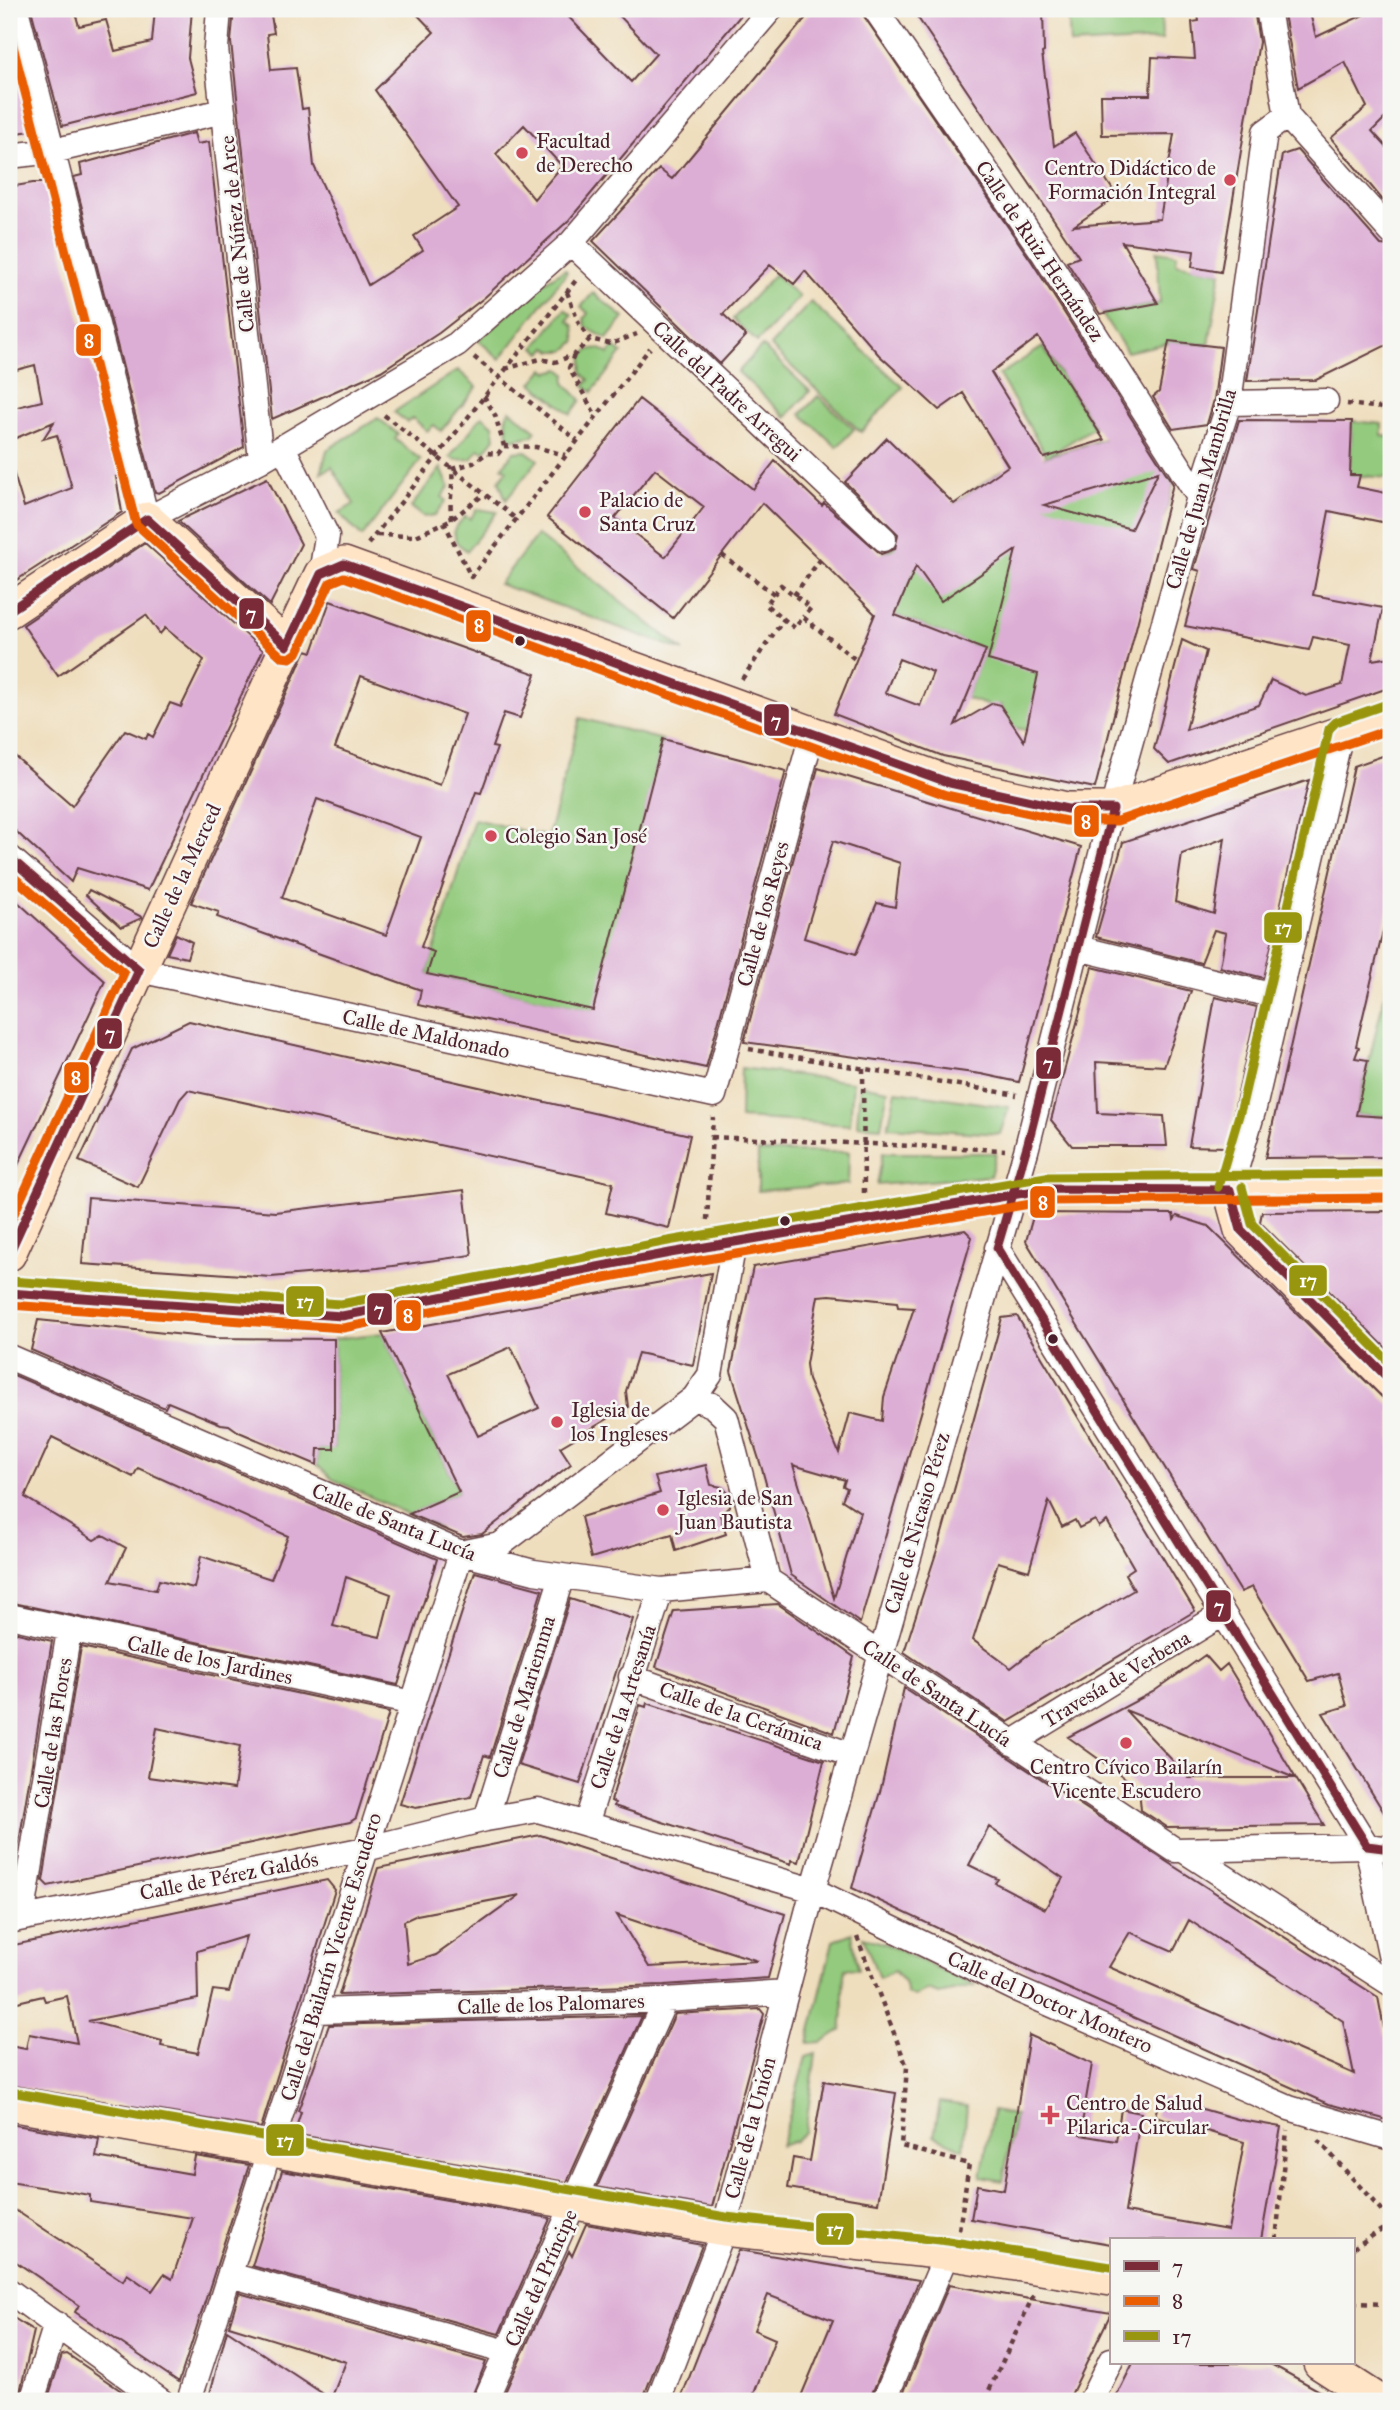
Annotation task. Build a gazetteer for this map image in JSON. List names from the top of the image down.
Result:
{
  "streets": {
    "street": [
      "Calle de Núñez de Arce",
      "Calle de Ruiz Hernández",
      "Calle del Padre Arregui",
      "Calle de Juan Mambrilla",
      "Calle de la Merced",
      "Calle de los Reyes",
      "Calle de Maldonado",
      "Calle de Santa Lucía",
      "Calle de Nicasio Pérez",
      "Calle de los Jardines",
      "Travesía de Verbena",
      "Calle de Mariemma",
      "Calle de la Artesanía",
      "Calle de la Cerámica",
      "Calle de las Flores",
      "Calle de Pérez Galdós",
      "Calle del Bailarín Vicente Escudero",
      "Calle del Doctor Montero",
      "Calle de los Palomares",
      "Calle de la Unión",
      "Calle del Príncipe"
    ]
  },
  "crossings": [
    ["Calle de Ruiz Hernández", "Calle de Juan Mambrilla"],
    ["Calle de Juan Mambrilla", "Calle de Nicasio Pérez"],
    ["Calle de la Merced", "Calle de Maldonado"],
    ["Calle de los Reyes", "Calle de Maldonado"],
    ["Calle de Santa Lucía", "Calle de Nicasio Pérez"],
    ["Calle de Santa Lucía", "Travesía de Verbena"],
    ["Calle de Santa Lucía", "Calle de Mariemma"],
    ["Calle de Santa Lucía", "Calle de la Artesanía"],
    ["Calle de Santa Lucía", "Calle del Bailarín Vicente Escudero"],
    ["Calle de Nicasio Pérez", "Calle de la Cerámica"],
    ["Calle de Nicasio Pérez", "Calle de Pérez Galdós"],
    ["Calle de Nicasio Pérez", "Calle del Doctor Montero"],
    ["Calle de Nicasio Pérez", "Calle de la Unión"],
    ["Calle de los Jardines", "Calle de las Flores"],
    ["Calle de los Jardines", "Calle del Bailarín Vicente Escudero"],
    ["Calle de Mariemma", "Calle de Pérez Galdós"],
    ["Calle de la Artesanía", "Calle de la Cerámica"],
    ["Calle de la Artesanía", "Calle de Pérez Galdós"],
    ["Calle de las Flores", "Calle de Pérez Galdós"],
    ["Calle de Pérez Galdós", "Calle del Bailarín Vicente Escudero"],
    ["Calle de Pérez Galdós", "Calle del Doctor Montero"],
    ["Calle de Pérez Galdós", "Calle de la Unión"],
    ["Calle del Bailarín Vicente Escudero", "Calle de los Palomares"],
    ["Calle del Doctor Montero", "Calle de la Unión"],
    ["Calle de los Palomares", "Calle de la Unión"],
    ["Calle de los Palomares", "Calle del Príncipe"]
  ],
  "places": {
    "other": [
      "Facultad de Derecho",
      "Centro Didáctico de Formación Integral",
      "Palacio de Santa Cruz",
      "Colegio San José",
      "Iglesia de los Ingleses",
      "Iglesia de San Juan Bautista",
      "Centro Cívico Bailarín Vicente Escudero"
    ],
    "health": ["Centro de Salud Pilarica-Circular"]
  },
  "lines": ["transit line 8", "transit line 7", "transit line 17"],
  "legend": ["7", "8", "17"]
}
